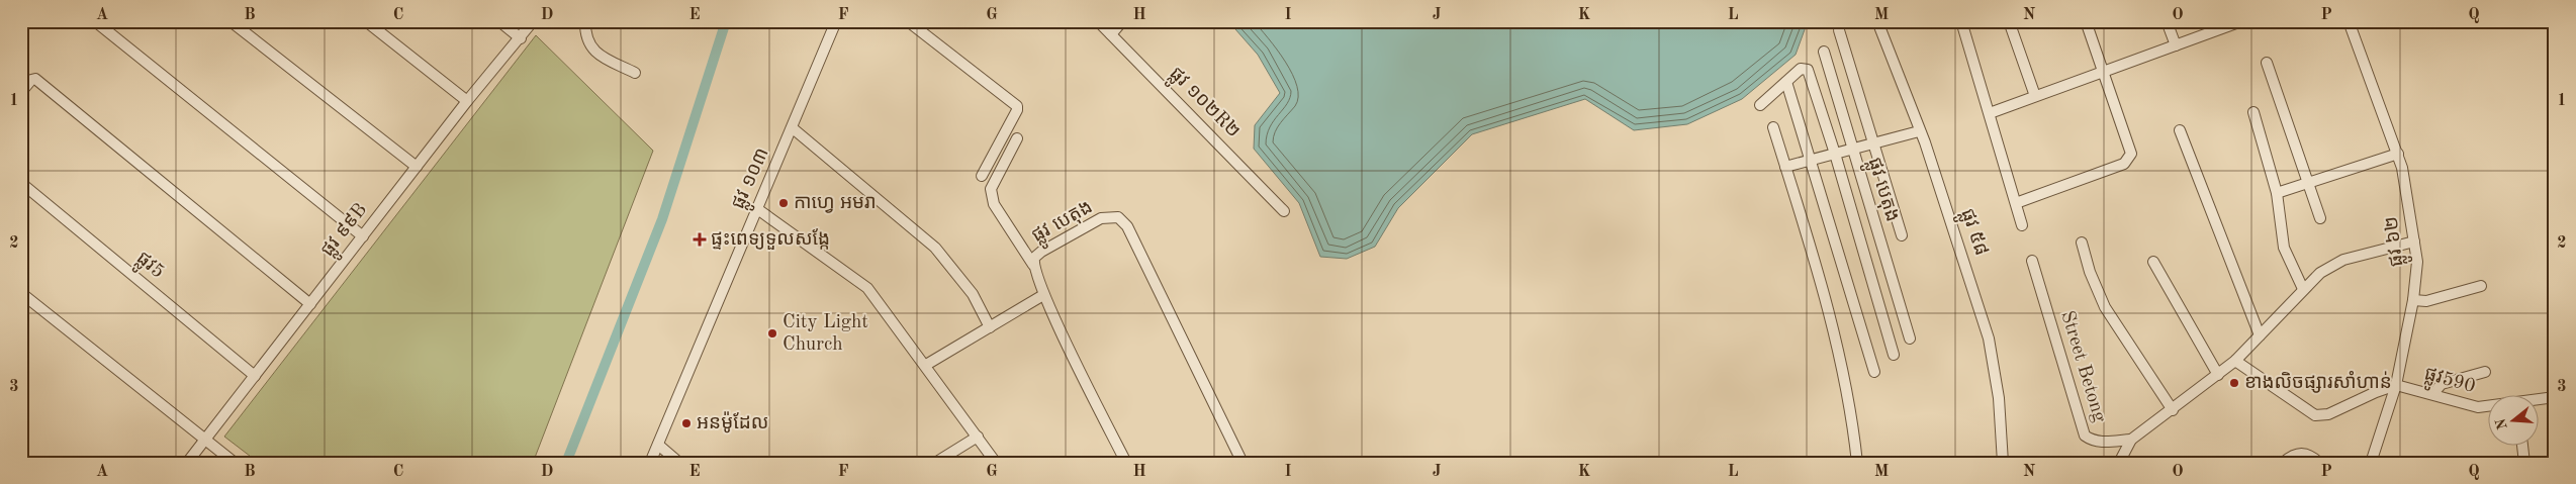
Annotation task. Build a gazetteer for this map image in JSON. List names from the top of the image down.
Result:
{
  "streets": {
    "street": [
      "ផ្លូវ ១០២R២",
      "ផ្លូវ ១០៣",
      "ផ្លូវ បេតុង",
      "ផ្លូវ ៩៩B",
      "ផ្លូវ ៥៨",
      "ផ្លូវ ៦២",
      "ផ្លូវ5",
      "Street Betong",
      "ផ្លូវ590"
    ]
  },
  "crossings": [
    ["ផ្លូវ ៩៩B", "ផ្លូវ5"],
    ["ផ្លូវ ៦២", "ផ្លូវ590"]
  ],
  "places": {
    "other": [
      "កាហ្វេ អមរា",
      "City Light Church",
      "ខាងលិចផ្សារសាំហាន់",
      "អនម៉ូដែល"
    ],
    "health": ["ផ្ទះពេទ្យទួលសង្កែ"]
  },
  "north": "left",
  "grid": {
    "columns": [
      "A",
      "B",
      "C",
      "D",
      "E",
      "F",
      "G",
      "H",
      "I",
      "J",
      "K",
      "L",
      "M",
      "N",
      "O",
      "P",
      "Q"
    ],
    "rows": ["1", "2", "3"]
  }
}
